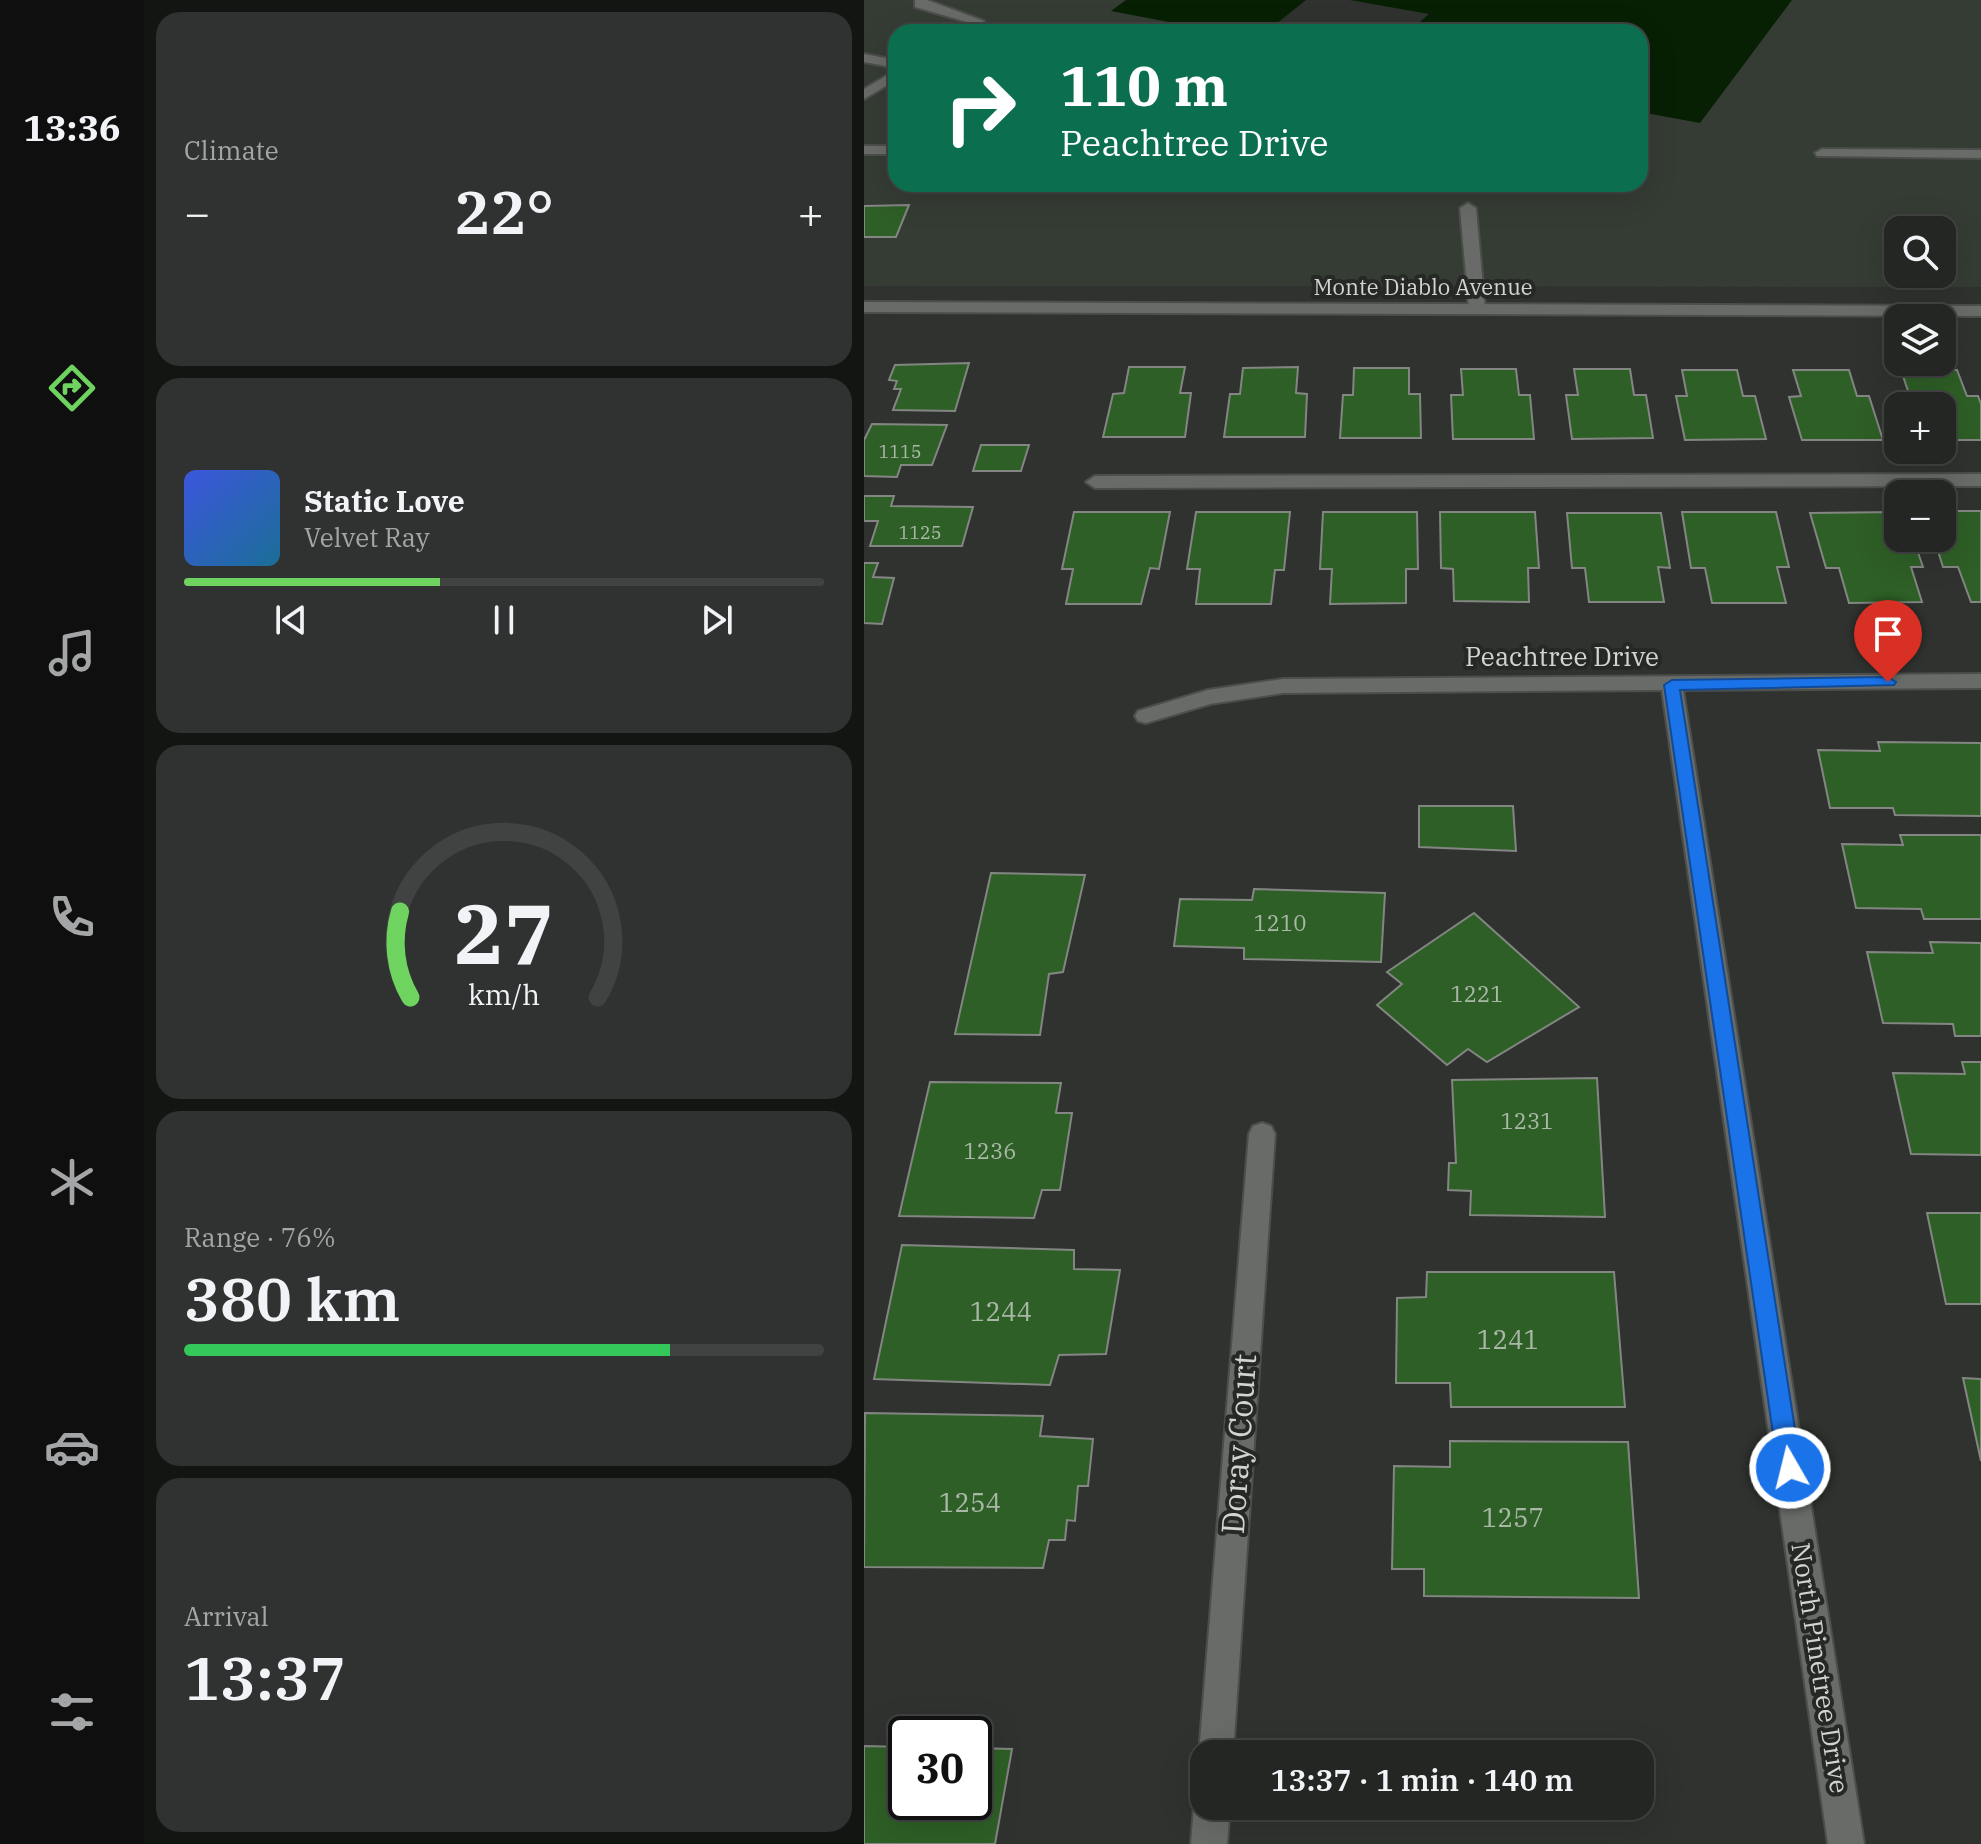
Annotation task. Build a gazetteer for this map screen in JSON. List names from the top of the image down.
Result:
{
  "streets": {
    "street": [
      "Monte Diablo Avenue",
      "Peachtree Drive",
      "Doray Court",
      "North Pinetree Drive"
    ]
  },
  "crossings": [
    ["Peachtree Drive", "North Pinetree Drive"]
  ],
  "house_numbers": [
    "1115",
    "1125",
    "1210",
    "1221",
    "1231",
    "1236",
    "1244",
    "1241",
    "1254",
    "1257"
  ],
  "page": {
    "tabs": "13:36",
    "tile": [
      "Climate",
      ["Range · 76%", "380 km"],
      ["Arrival", "13:37"]
    ],
    "turn": ["110 m", "Peachtree Drive"],
    "heat": ["−", "22°", "+"],
    "map_buttons": ["+", "−"],
    "song": ["Static Love", "Velvet Ray"],
    "limit": "30",
    "trip": "13:37 · 1 min · 140 m",
    "gauge": ["27", "km/h"]
  }
}
